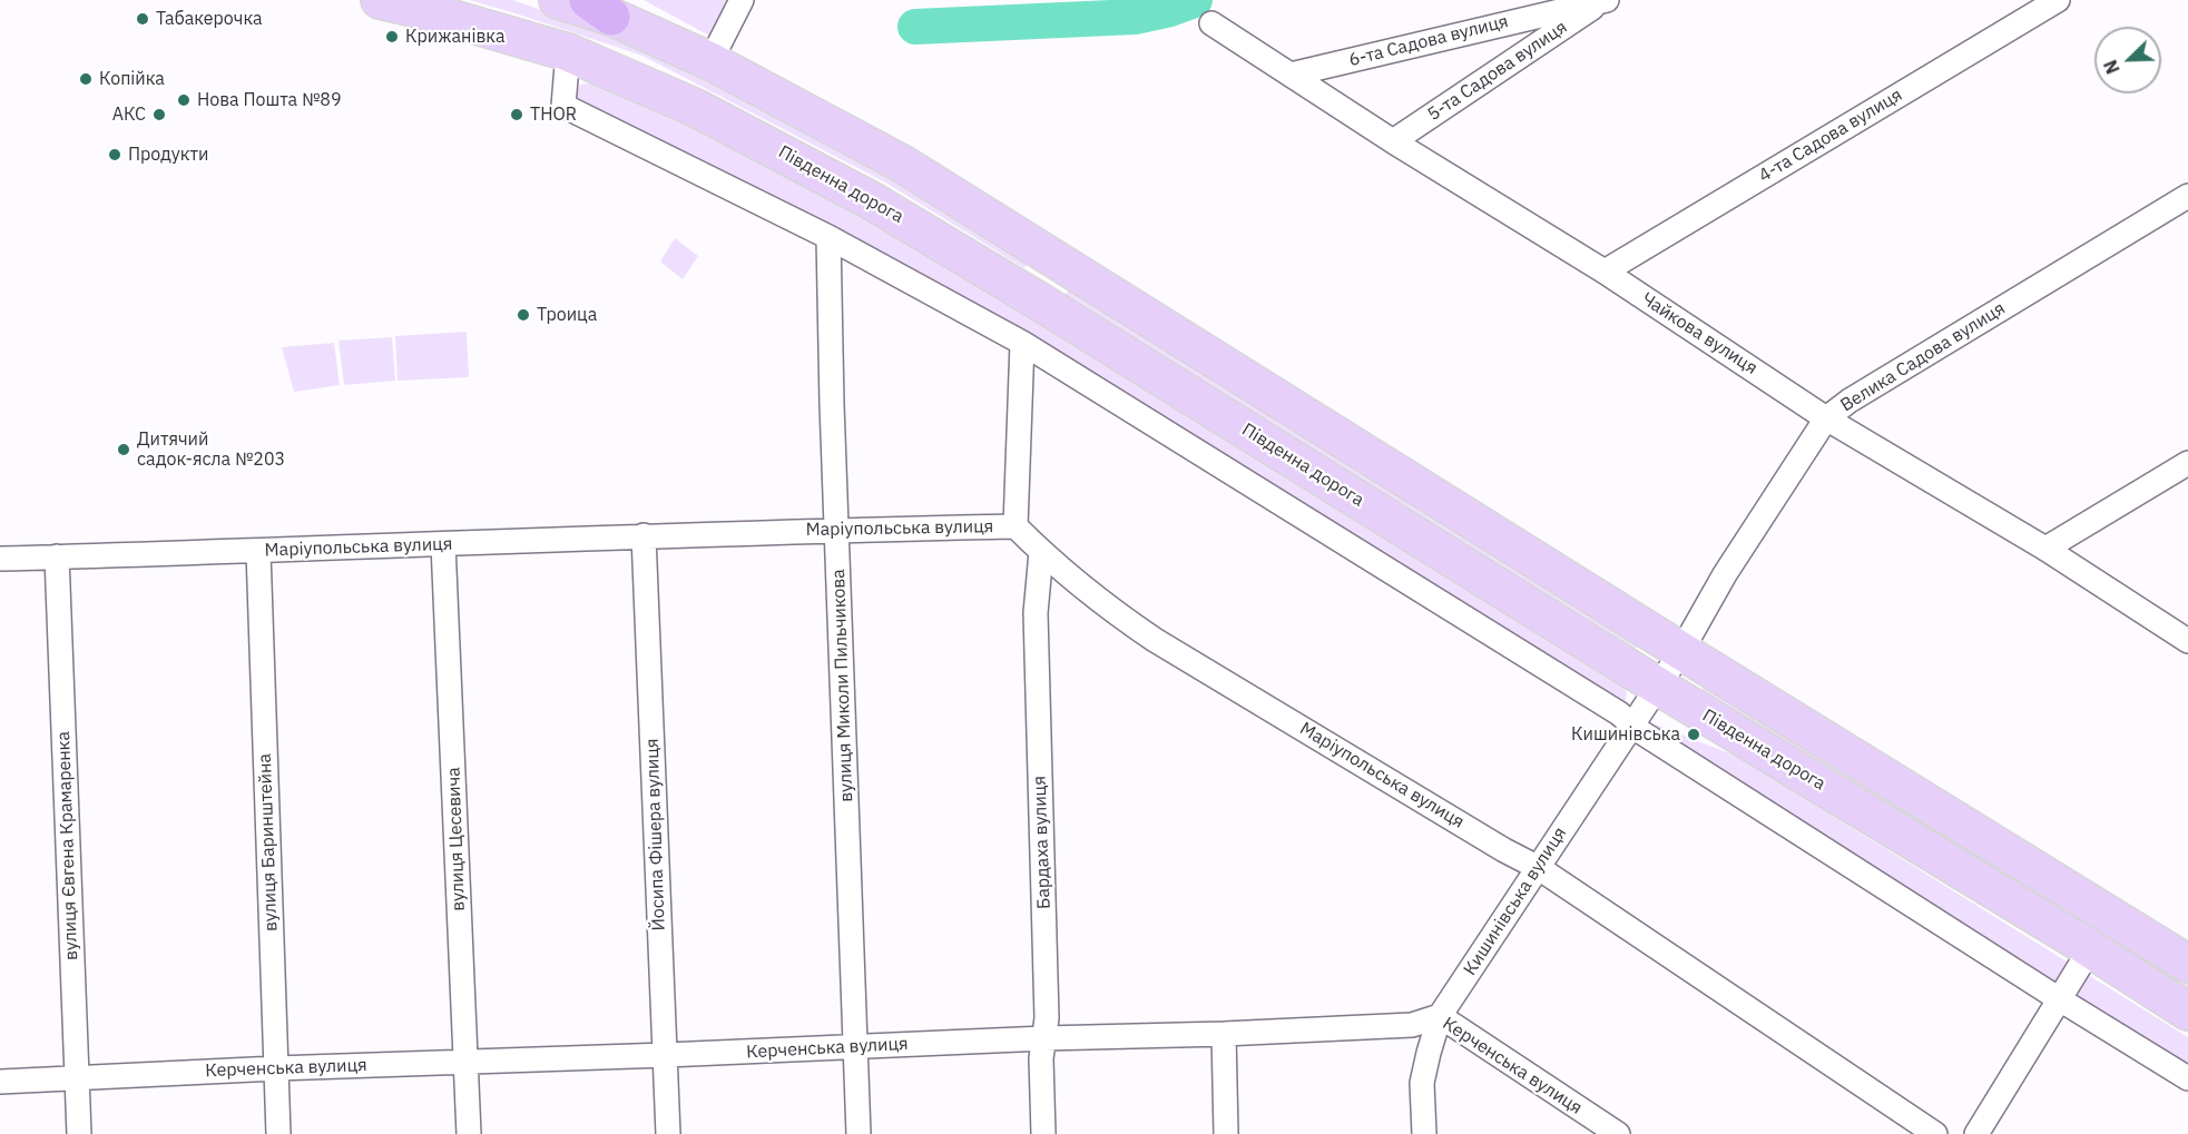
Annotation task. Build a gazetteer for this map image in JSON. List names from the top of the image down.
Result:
{
  "streets": {
    "main road": ["Південна дорога"],
    "street": [
      "6-та Садова вулиця",
      "5-та Садова вулиця",
      "4-та Садова вулиця",
      "Чайкова вулиця",
      "Велика Садова вулиця",
      "Маріупольська вулиця",
      "вулиця Миколи Пильчикова",
      "Йосипа Фішера вулиця",
      "вулиця Цесевича",
      "вулиця Баринштейна",
      "Бардаха вулиця",
      "вулиця Євгена Крамаренка",
      "Кишинівська вулиця",
      "Керченська вулиця"
    ]
  },
  "crossings": [
    ["6-та Садова вулиця", "5-та Садова вулиця"],
    ["6-та Садова вулиця", "Чайкова вулиця"],
    ["5-та Садова вулиця", "Чайкова вулиця"],
    ["4-та Садова вулиця", "Чайкова вулиця"],
    ["Південна дорога", "Велика Садова вулиця"],
    ["Південна дорога", "Кишинівська вулиця"],
    ["Чайкова вулиця", "Велика Садова вулиця"],
    ["Велика Садова вулиця", "Кишинівська вулиця"],
    ["Маріупольська вулиця", "вулиця Миколи Пильчикова"],
    ["Маріупольська вулиця", "Йосипа Фішера вулиця"],
    ["Маріупольська вулиця", "вулиця Цесевича"],
    ["Маріупольська вулиця", "вулиця Баринштейна"],
    ["Маріупольська вулиця", "Бардаха вулиця"],
    ["Маріупольська вулиця", "вулиця Євгена Крамаренка"],
    ["Маріупольська вулиця", "Кишинівська вулиця"],
    ["вулиця Миколи Пильчикова", "Керченська вулиця"],
    ["Йосипа Фішера вулиця", "Керченська вулиця"],
    ["вулиця Цесевича", "Керченська вулиця"],
    ["вулиця Баринштейна", "Керченська вулиця"],
    ["Бардаха вулиця", "Керченська вулиця"],
    ["вулиця Євгена Крамаренка", "Керченська вулиця"],
    ["Кишинівська вулиця", "Керченська вулиця"]
  ],
  "places": [
    "Табакерочка",
    "Крижанівка",
    "Копійка",
    "Нова Пошта №89",
    "АКС",
    "THOR",
    "Продукти",
    "Троица",
    "Дитячий садок-ясла №203",
    "Кишинівська"
  ],
  "north": "bottom left"
}
